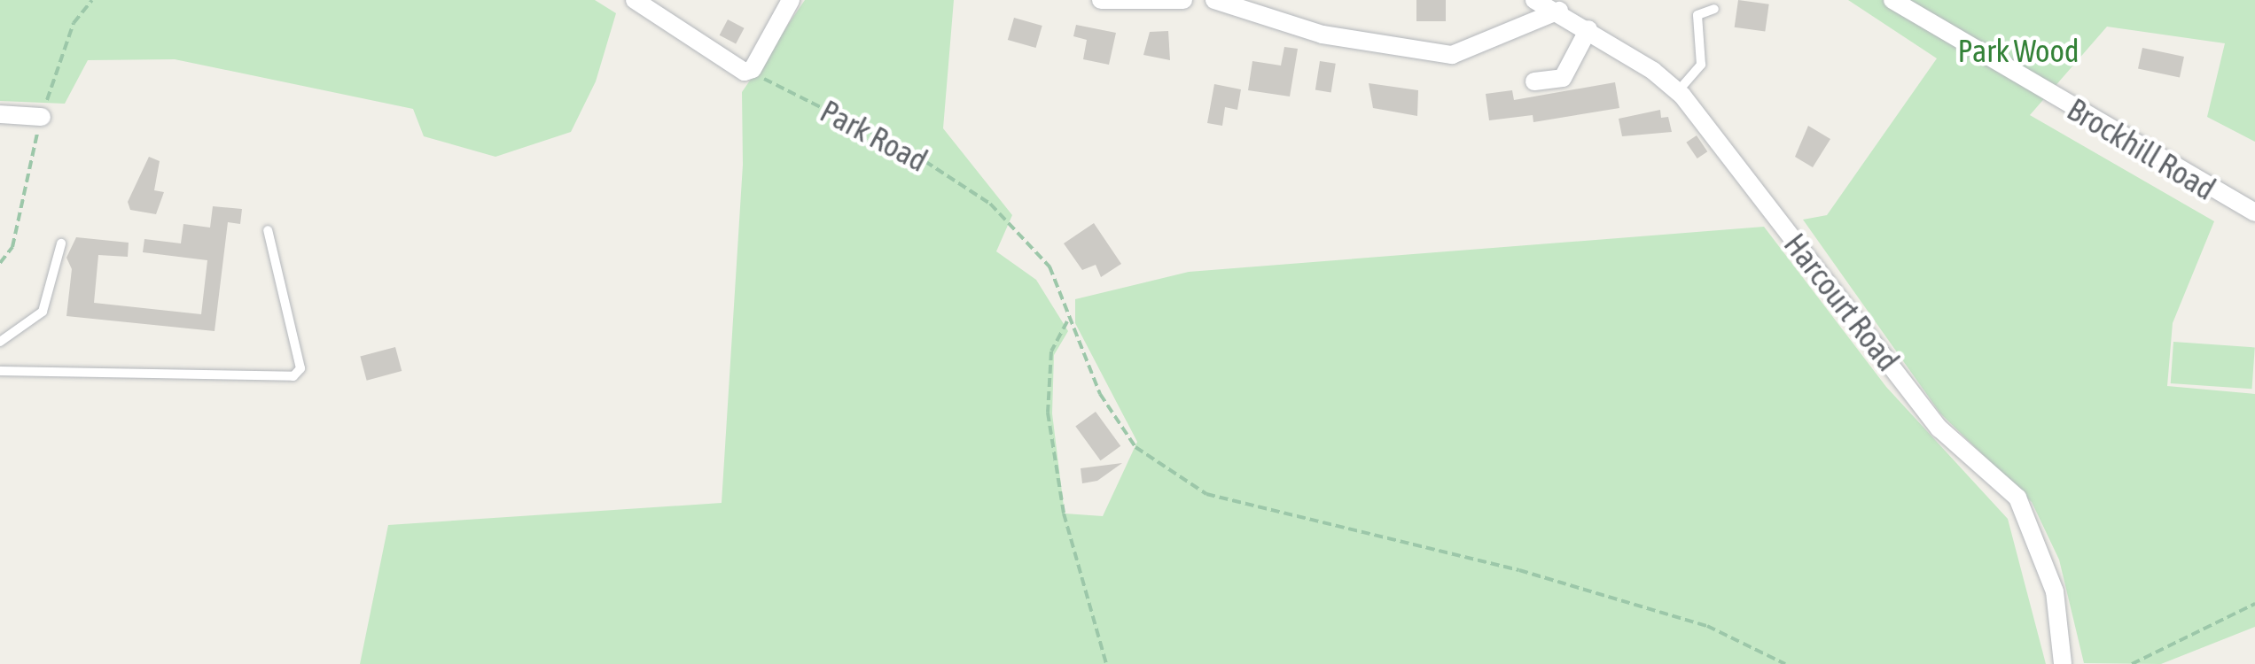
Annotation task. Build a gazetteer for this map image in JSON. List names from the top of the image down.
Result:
{
  "streets": {
    "street": ["Brockhill Road", "Harcourt Road"],
    "path": ["Park Road"]
  },
  "parks": ["Park Wood"]
}
